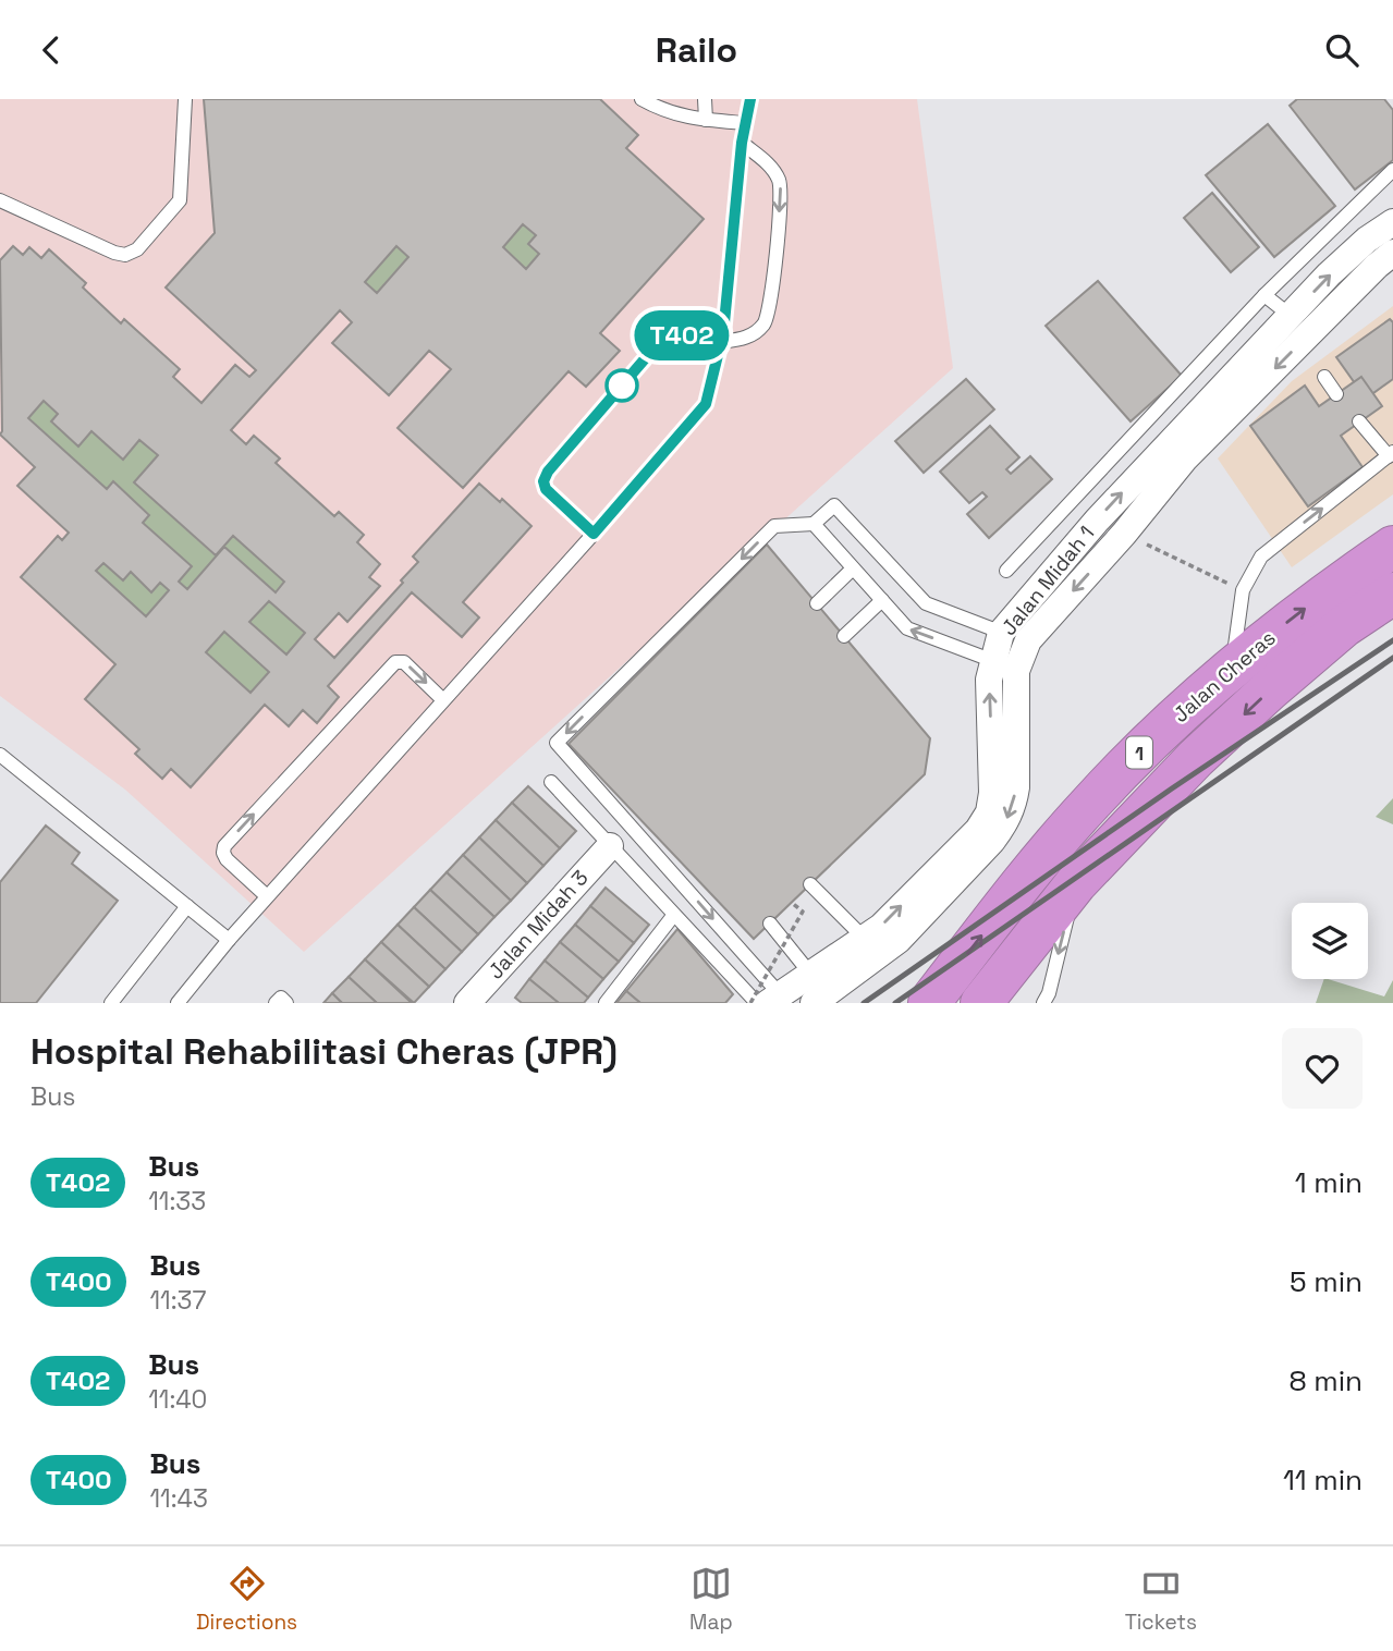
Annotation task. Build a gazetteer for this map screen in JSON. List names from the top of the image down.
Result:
{
  "streets": {
    "highway": ["Jalan Cheras", "1"],
    "street": ["Jalan Midah 1", "Jalan Midah 3"]
  },
  "lines": ["bus line T402"],
  "page": {
    "header": "Railo",
    "on_map": "T402",
    "heading": ["Hospital Rehabilitasi Cheras (JPR)", "Bus"],
    "list": [
      {
        "mark": "T402",
        "name": "Bus",
        "note": "11:33",
        "value": "1 min"
      },
      {
        "mark": "T400",
        "name": "Bus",
        "note": "11:37",
        "value": "5 min"
      },
      {
        "mark": "T402",
        "name": "Bus",
        "note": "11:40",
        "value": "8 min"
      },
      {
        "mark": "T400",
        "name": "Bus",
        "note": "11:43",
        "value": "11 min"
      }
    ],
    "tabs": ["Directions", "Map", "Tickets"]
  }
}
